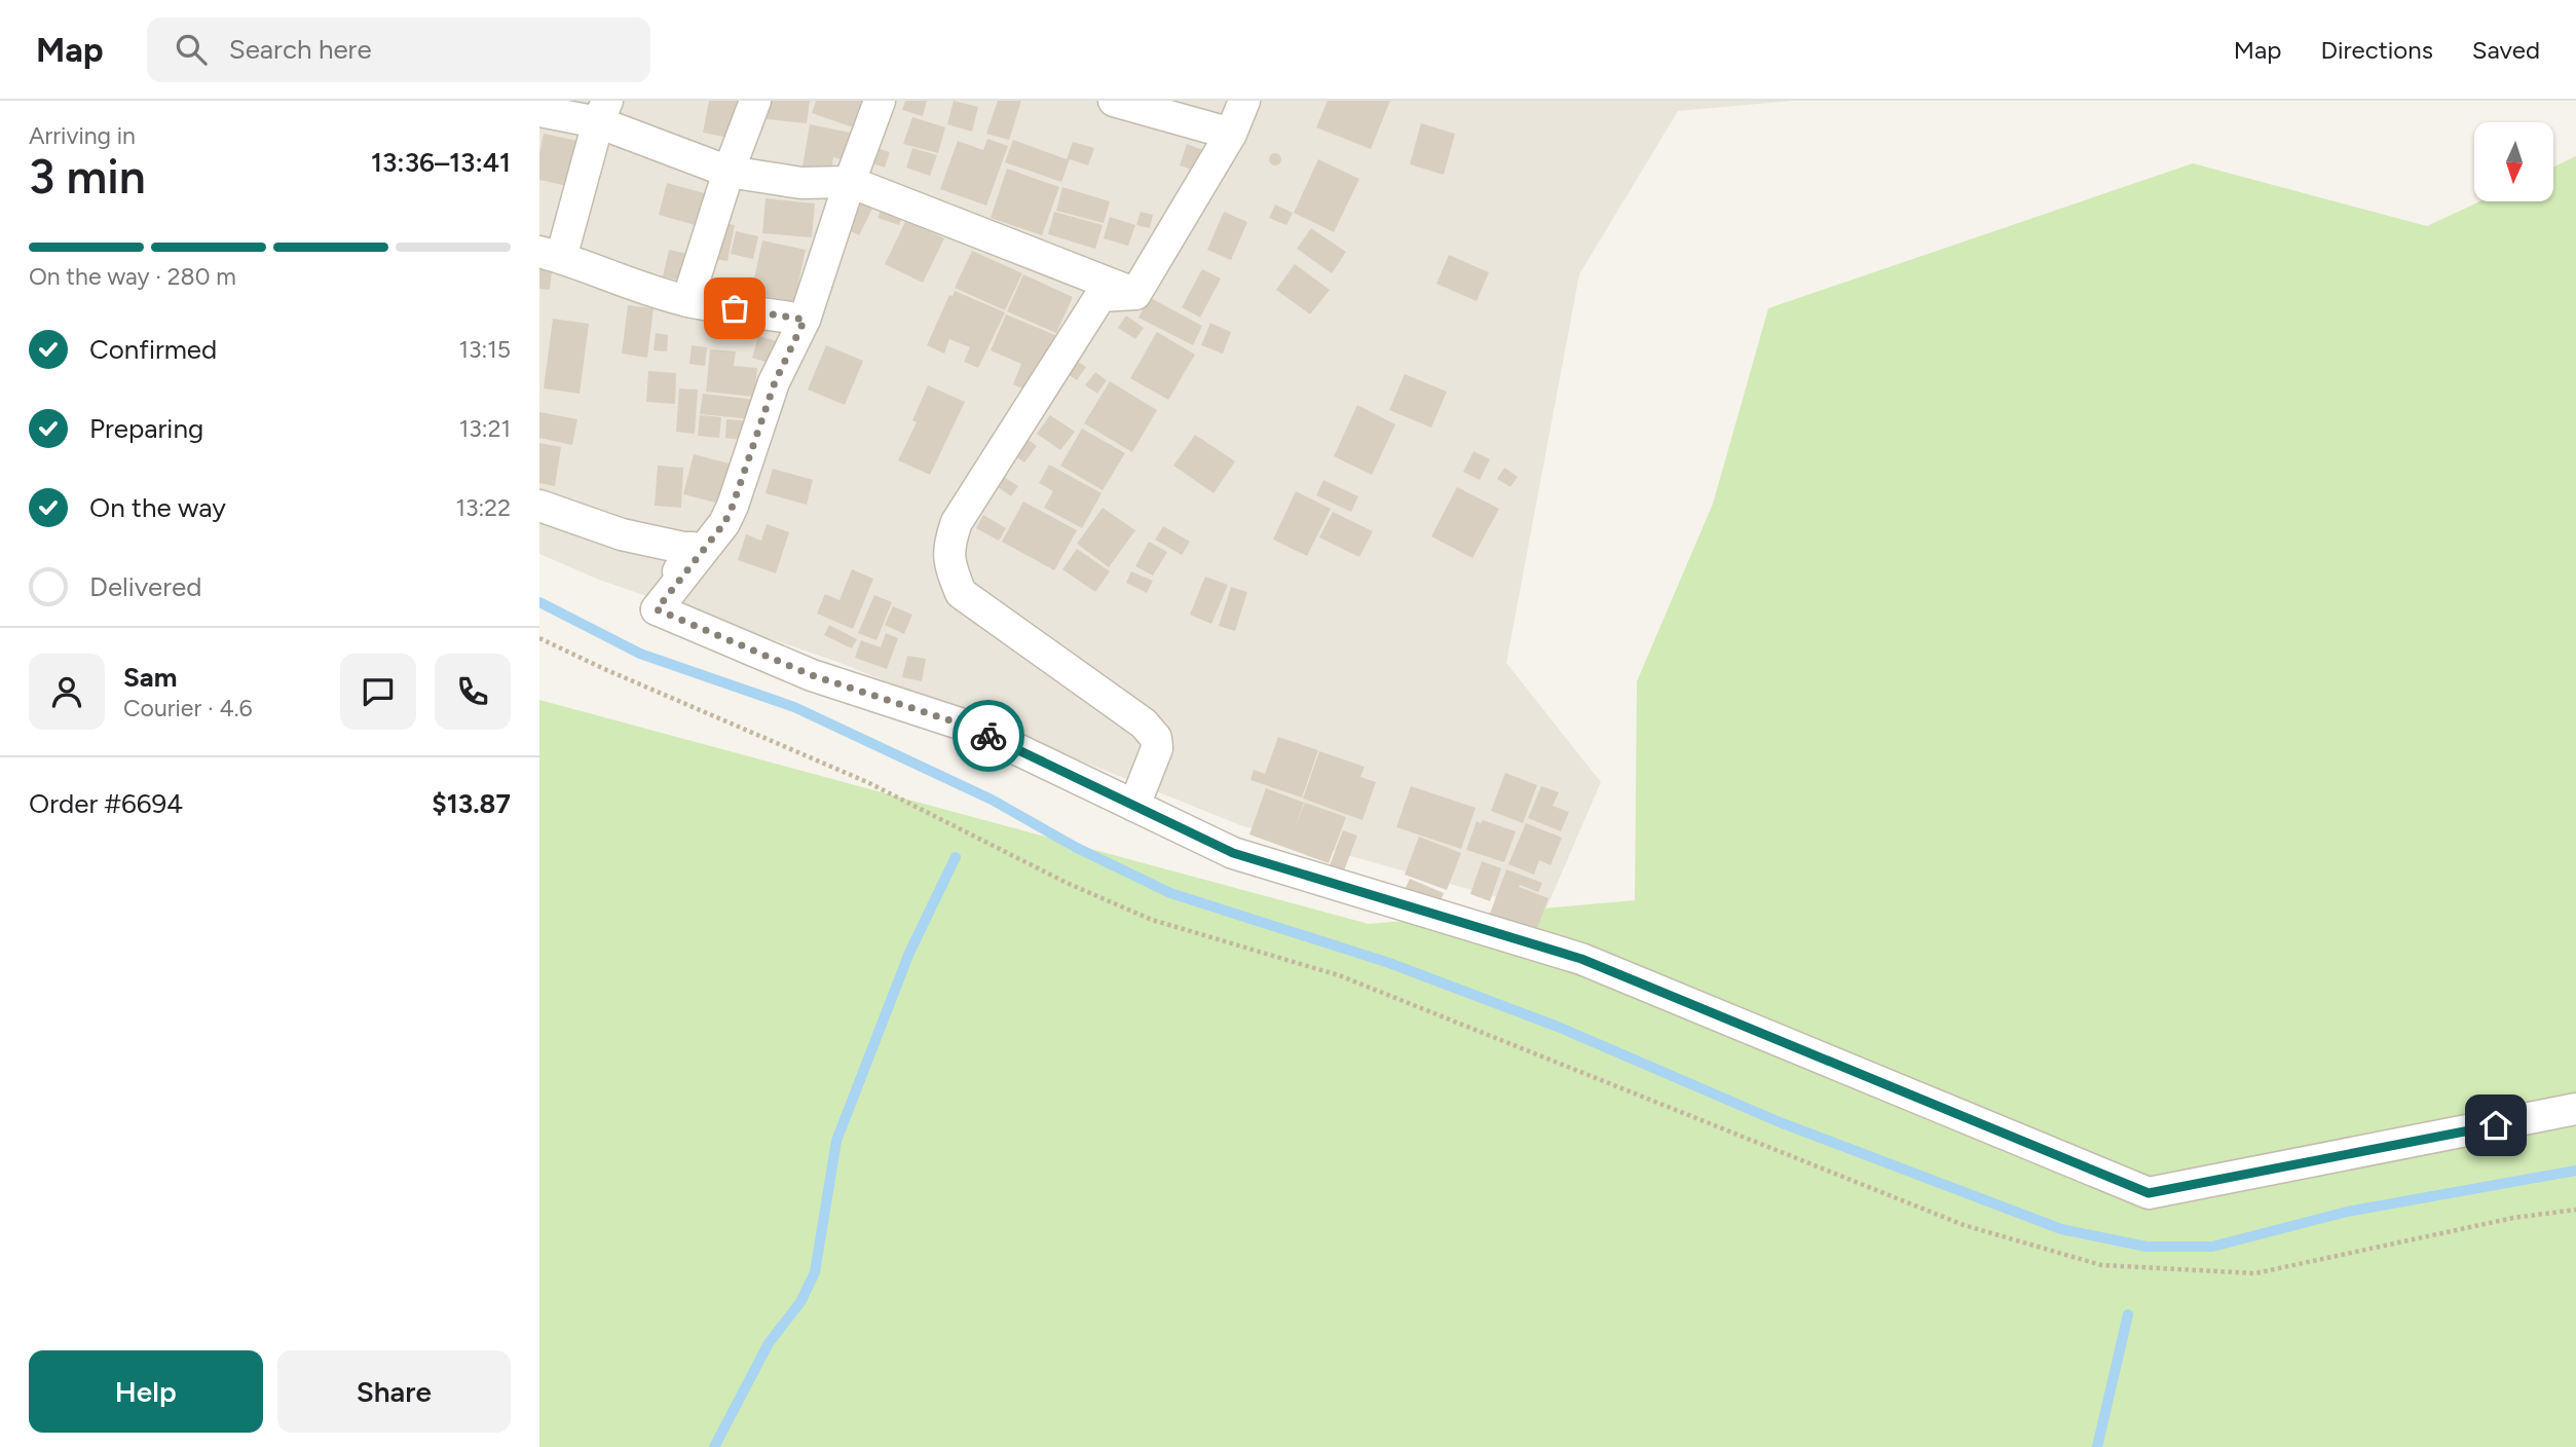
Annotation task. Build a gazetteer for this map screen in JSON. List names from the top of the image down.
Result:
{
  "north": "bottom",
  "page": {
    "header": "Map",
    "search": "Search here",
    "nav": ["Map", "Directions", "Saved"],
    "heading": ["3 min", "Arriving in", "13:36–13:41"],
    "panel": [
      "Sam",
      "Courier · 4.6",
      "Order #6694",
      "$13.87"
    ],
    "bar": "On the way · 280 m",
    "list": [
      ["Confirmed", "13:15"],
      ["Preparing", "13:21"],
      ["On the way", "13:22"],
      "Delivered"
    ],
    "buttons": ["Help", "Share"]
  }
}
